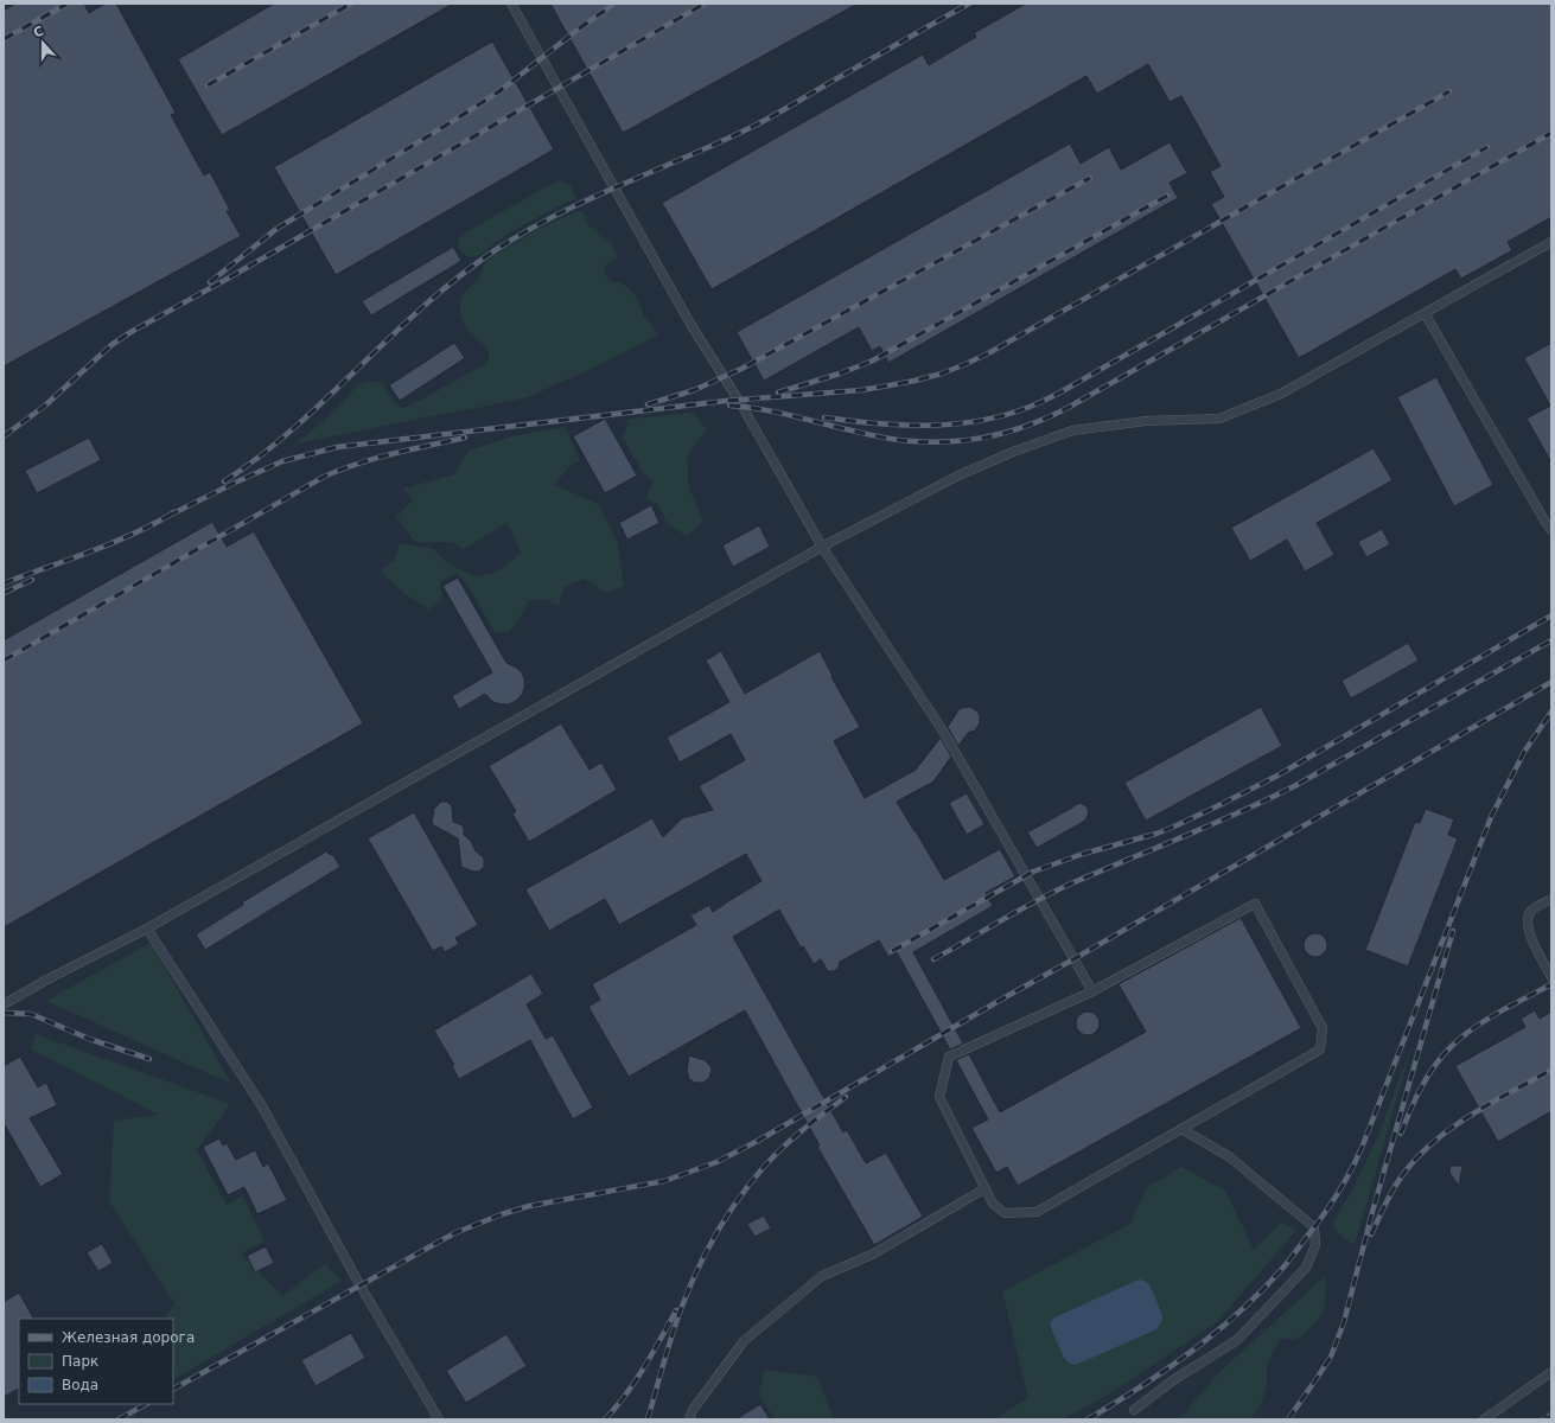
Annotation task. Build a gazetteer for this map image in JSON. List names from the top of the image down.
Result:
{
  "legend": ["Железная дорога", "Парк", "Вода"],
  "north": "top"
}
